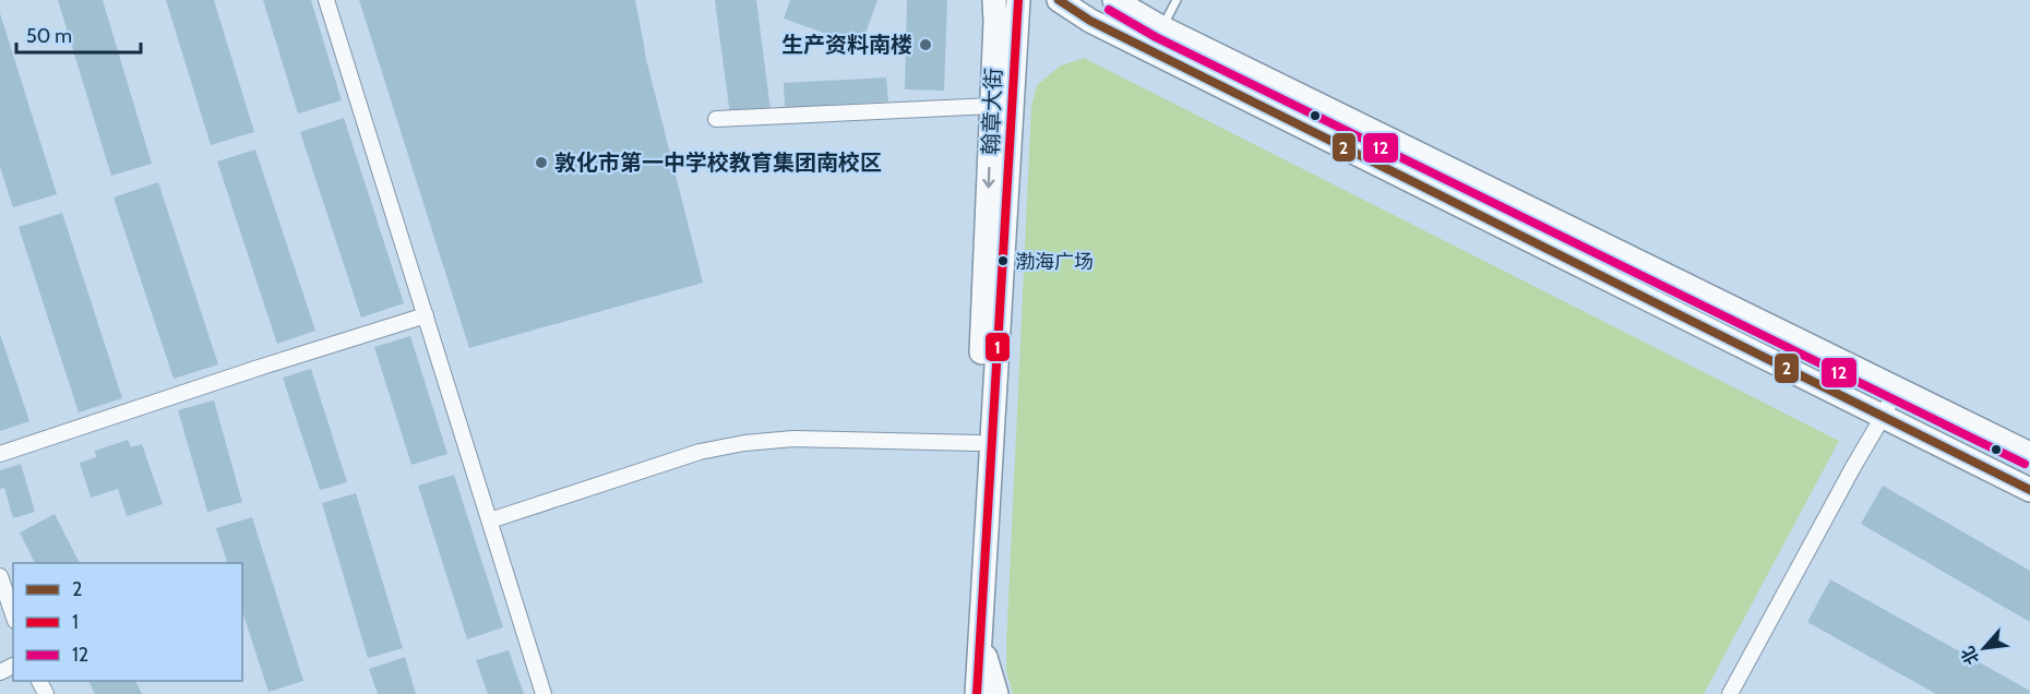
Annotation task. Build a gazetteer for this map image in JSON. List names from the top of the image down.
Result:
{
  "streets": {
    "main road": ["翰章大街"]
  },
  "places": ["生产资料南楼", "敦化市第一中学校教育集团南校区", "渤海广场"],
  "lines": ["transit line 2", "transit line 1", "transit line 12"],
  "legend": ["2", "1", "12"],
  "scale_bar": "50 m",
  "north": "bottom left"
}
